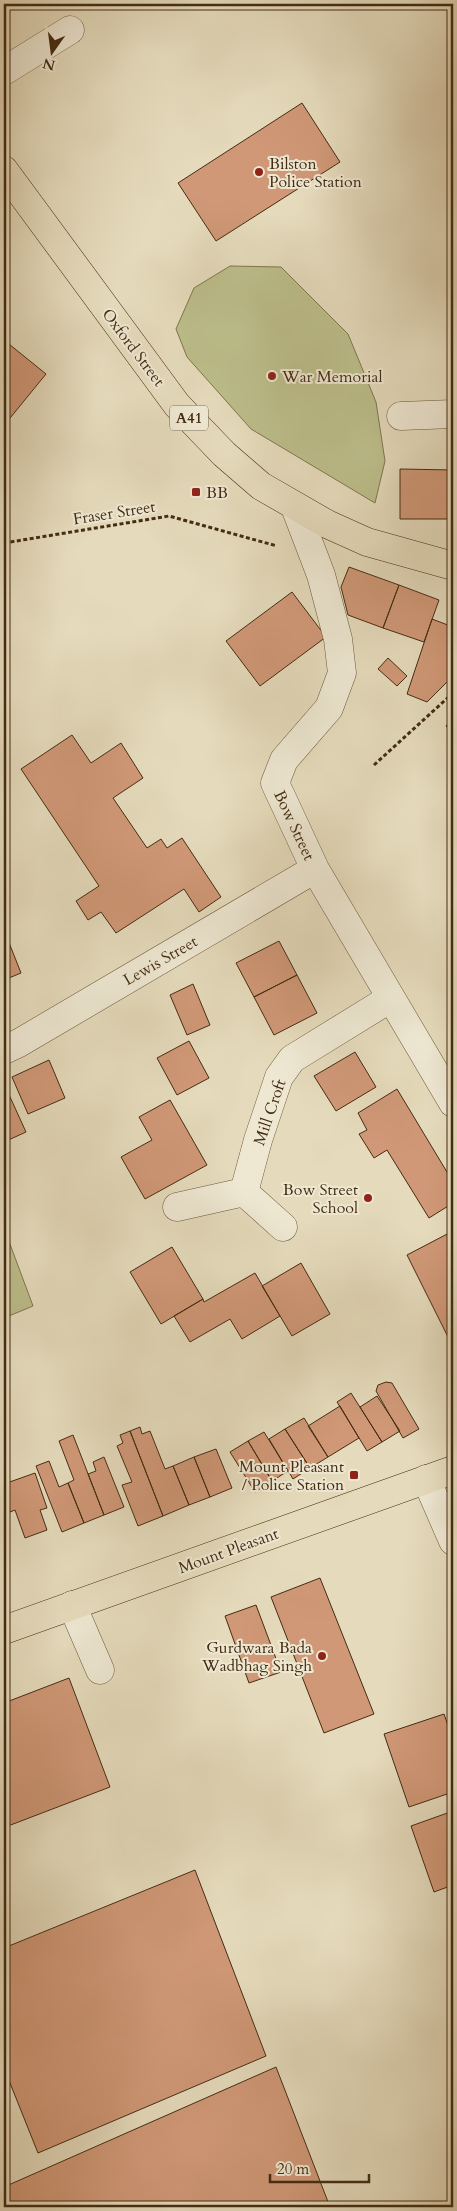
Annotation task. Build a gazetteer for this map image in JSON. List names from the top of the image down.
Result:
{
  "streets": {
    "main road": ["Oxford Street", "A41", "Mount Pleasant"],
    "street": ["Bow Street", "Lewis Street", "Mill Croft"],
    "path": ["Fraser Street"]
  },
  "crossings": [
    ["Oxford Street", "Bow Street"],
    ["Fraser Street", "Bow Street"],
    ["Bow Street", "Lewis Street"],
    ["Bow Street", "Mill Croft"]
  ],
  "places": {
    "other": [
      "Bilston Police Station",
      "War Memorial",
      "Bow Street School",
      "Gurdwara Bada Wadbhag Singh"
    ],
    "transit": ["BB", "Mount Pleasant / Police Station"]
  },
  "scale_bar": "20 m",
  "north": "bottom"
}
